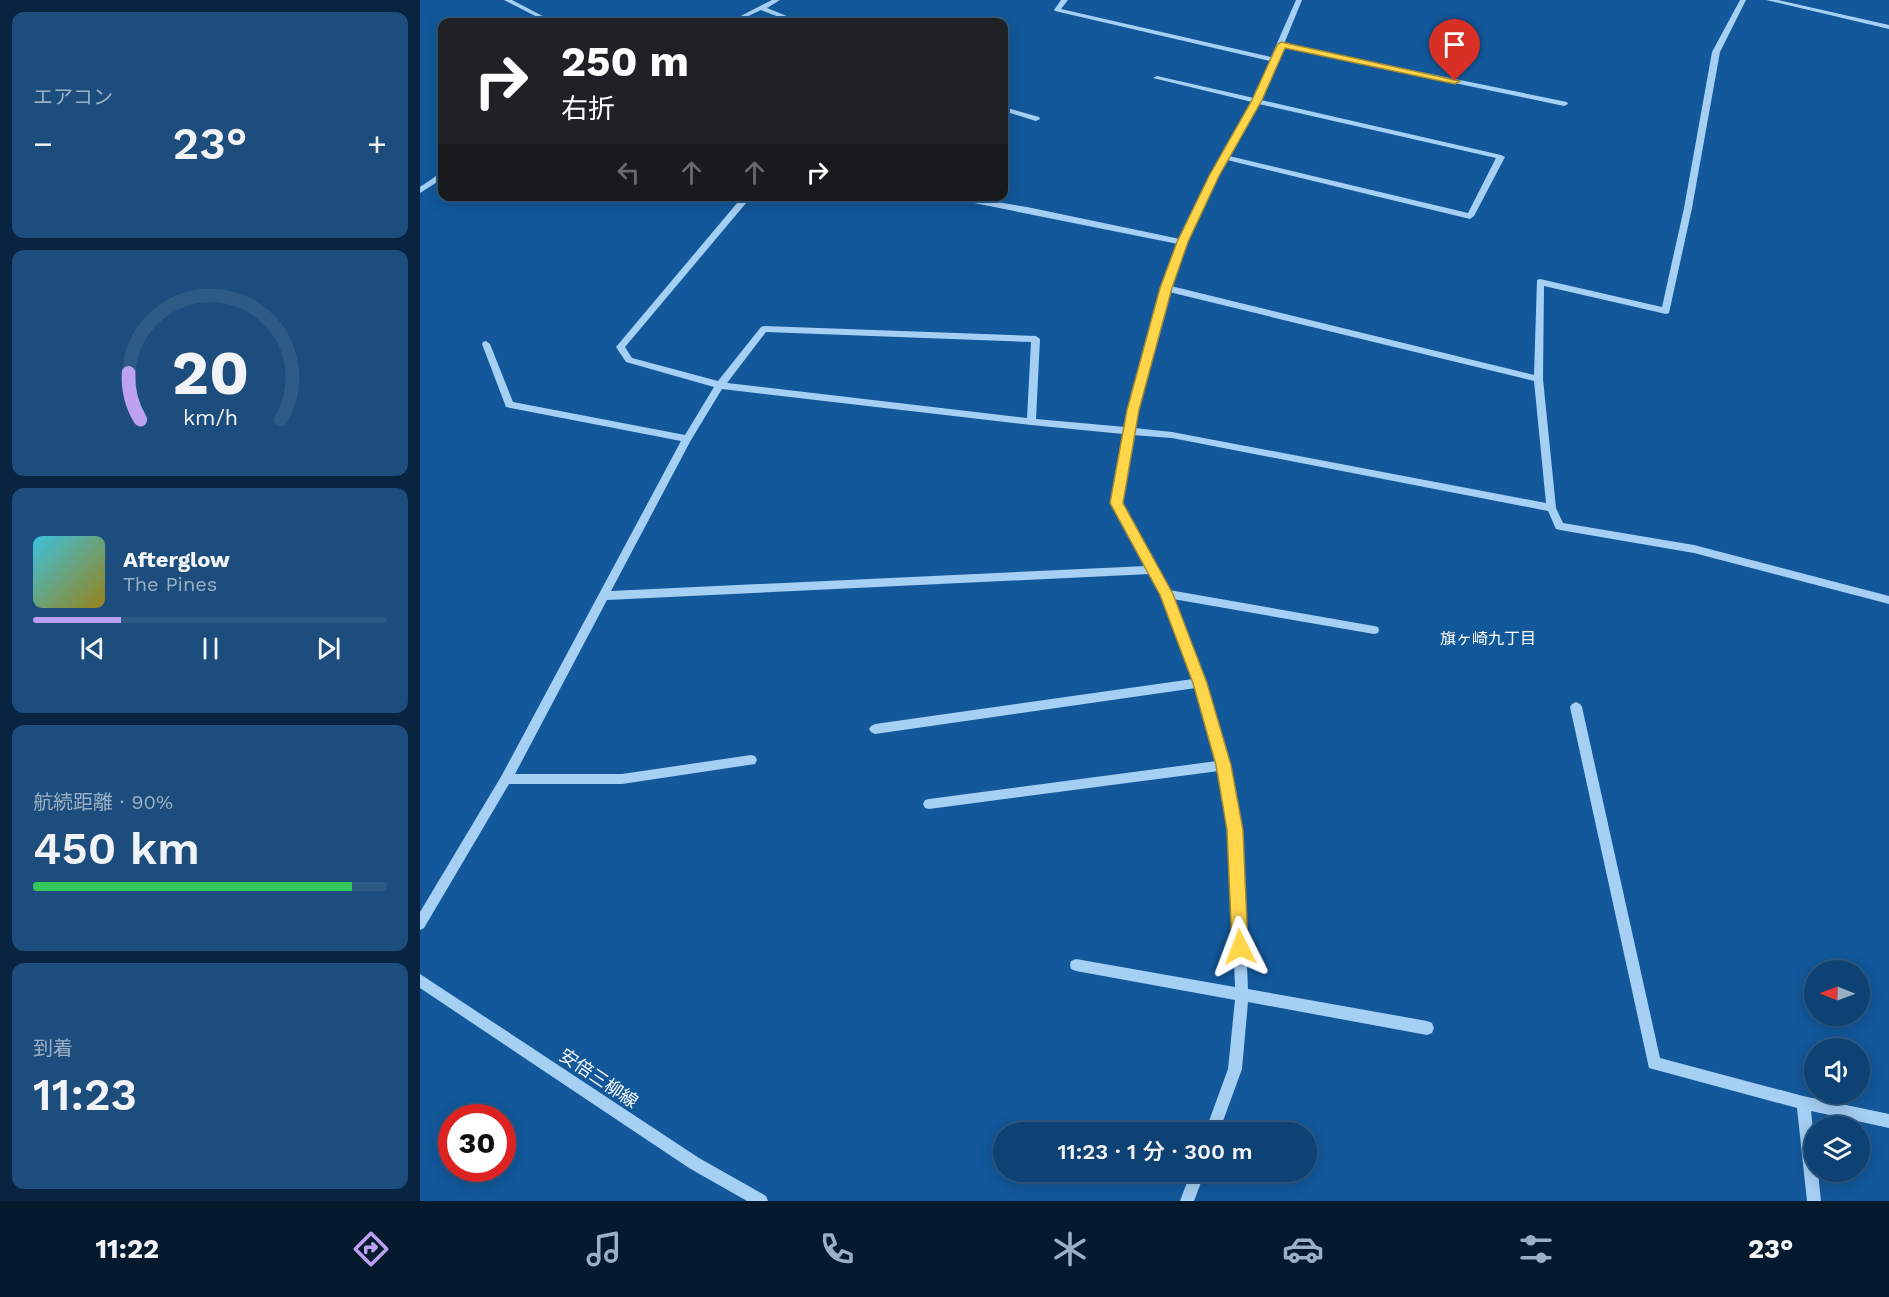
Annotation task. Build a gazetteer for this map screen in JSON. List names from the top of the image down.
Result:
{
  "streets": {
    "street": ["安倍三柳線"]
  },
  "districts": ["旗ヶ崎九丁目"],
  "north": "left",
  "page": {
    "tile": [
      "エアコン",
      ["航続距離 · 90%", "450 km"],
      ["到着", "11:23"]
    ],
    "turn": ["250 m", "右折"],
    "heat": ["−", "23°", "+"],
    "song": ["Afterglow", "The Pines"],
    "limit": "30",
    "trip": "11:23 · 1 分 · 300 m",
    "tabs": ["11:22", "23°"],
    "gauge": ["20", "km/h"]
  }
}
